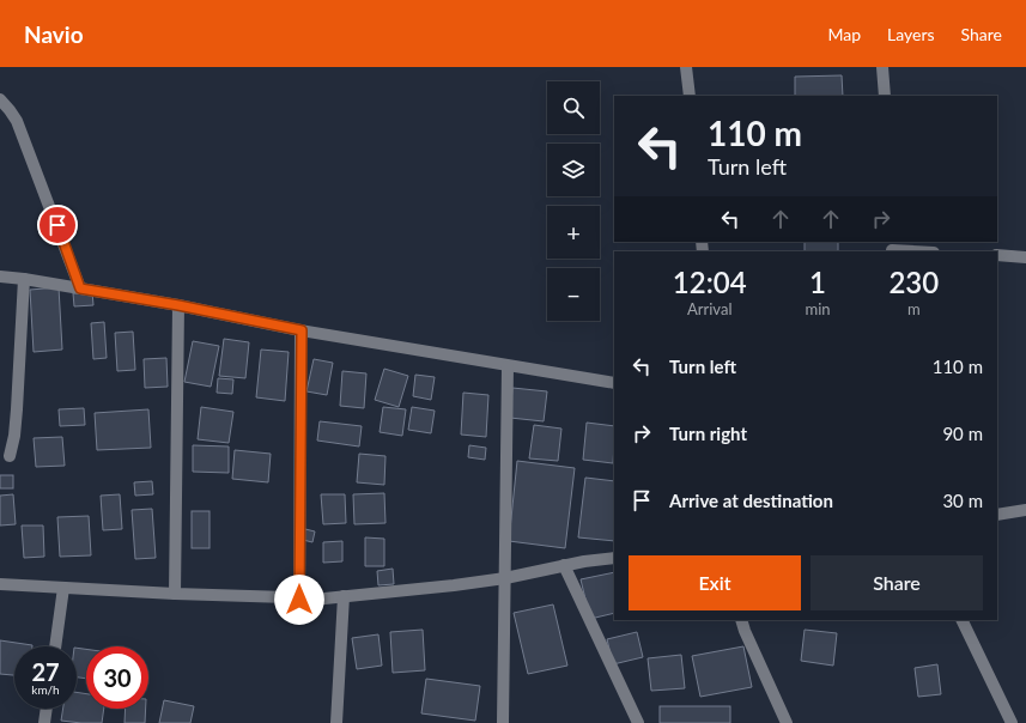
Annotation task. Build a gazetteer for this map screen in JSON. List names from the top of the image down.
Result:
{
  "page": {
    "header": "Navio",
    "nav": ["Map", "Layers", "Share"],
    "map_buttons": ["+", "−"],
    "turn": ["110 m", "Turn left"],
    "eta": [
      "12:04",
      "Arrival",
      "1",
      "min",
      "230",
      "m"
    ],
    "list": [
      {
        "name": "Turn left",
        "value": "110 m"
      },
      {
        "name": "Turn right",
        "value": "90 m"
      },
      {
        "name": "Arrive at destination",
        "value": "30 m"
      }
    ],
    "buttons": ["Exit", "Share"],
    "speed": "27 km/h",
    "limit": "30"
  }
}
